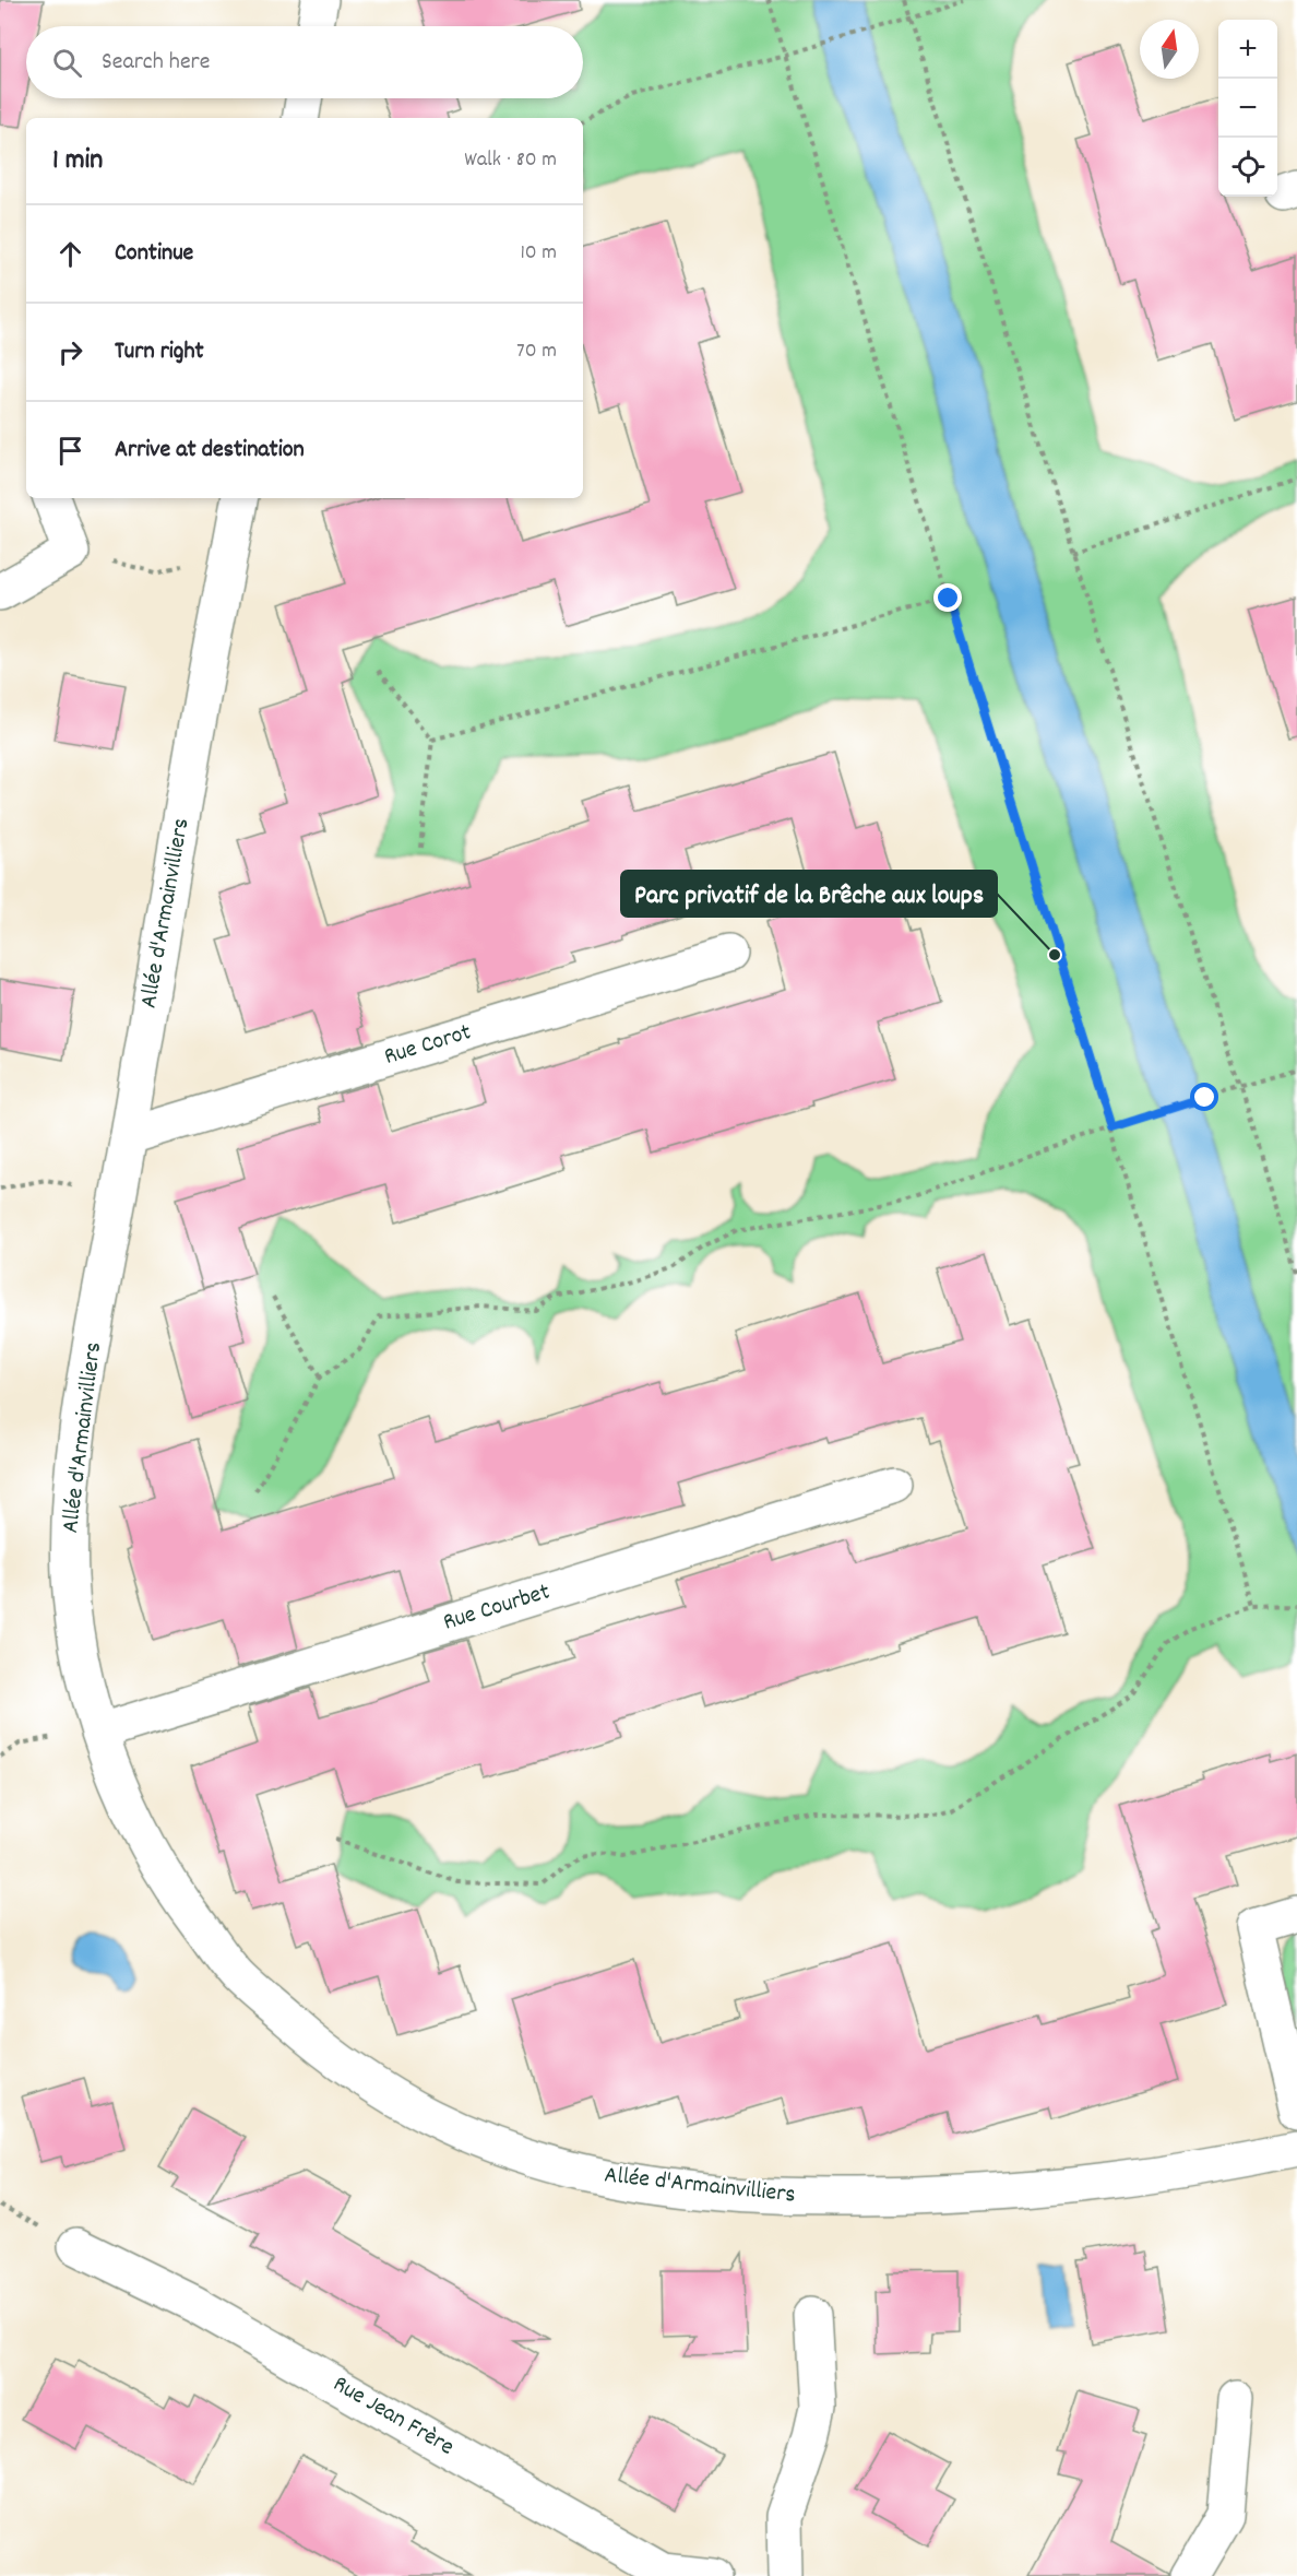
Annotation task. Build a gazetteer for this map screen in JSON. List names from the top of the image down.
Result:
{
  "streets": {
    "street": [
      "Allée d'Armainvilliers",
      "Rue Corot",
      "Rue Courbet",
      "Rue Jean Frère"
    ]
  },
  "crossings": [
    ["Allée d'Armainvilliers", "Rue Corot"],
    ["Allée d'Armainvilliers", "Rue Courbet"]
  ],
  "places": ["Parc privatif de la Brêche aux loups"],
  "north": "top",
  "page": {
    "map_buttons": ["+", "−"],
    "search": "Search here",
    "heading": ["1 min", "Walk · 80 m"],
    "list": [
      ["Continue", "10 m"],
      ["Turn right", "70 m"],
      "Arrive at destination"
    ]
  }
}
